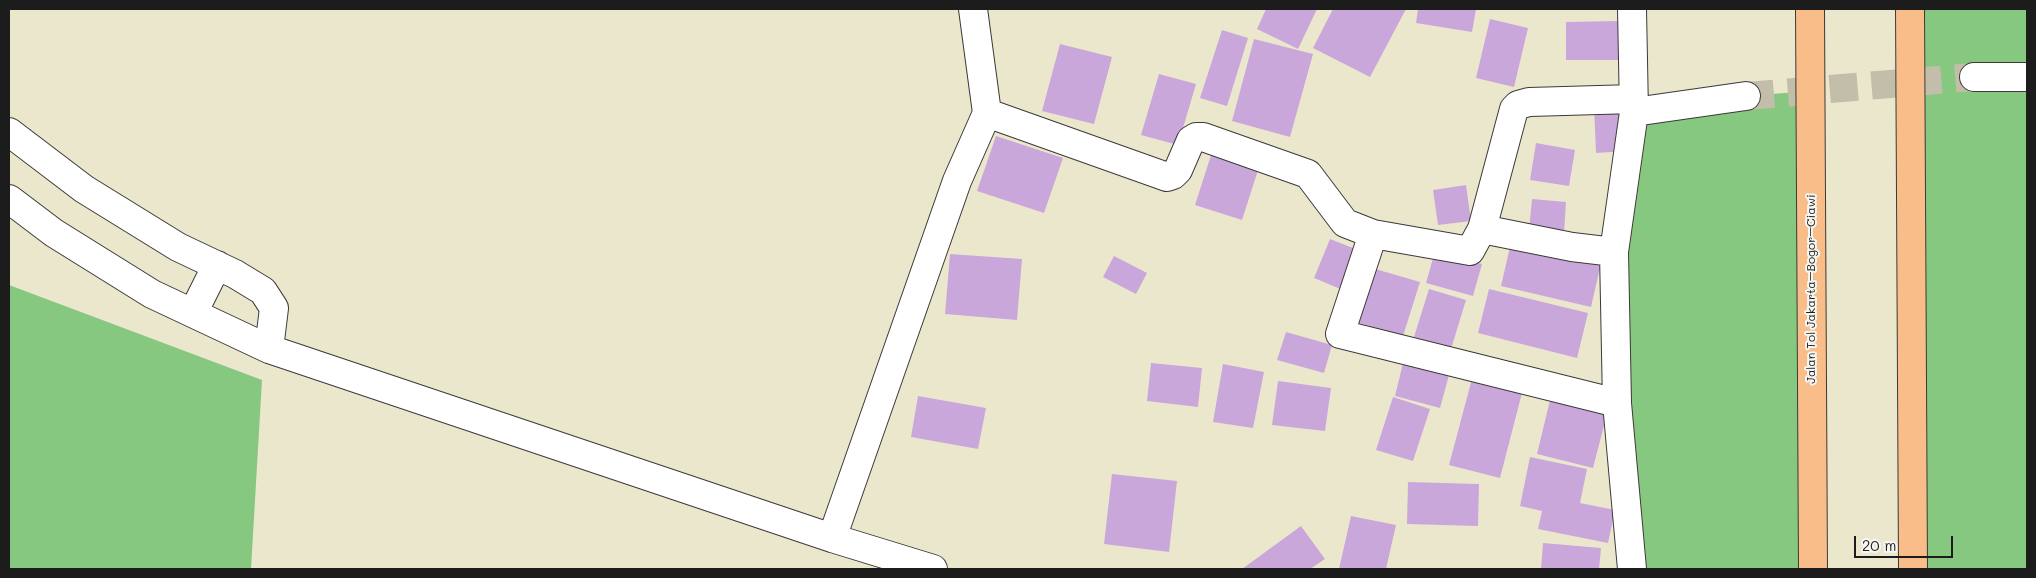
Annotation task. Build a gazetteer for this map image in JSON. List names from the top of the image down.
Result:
{
  "streets": {
    "highway": ["Jalan Tol Jakarta–Bogor–Ciawi"]
  },
  "scale_bar": "20 m"
}
